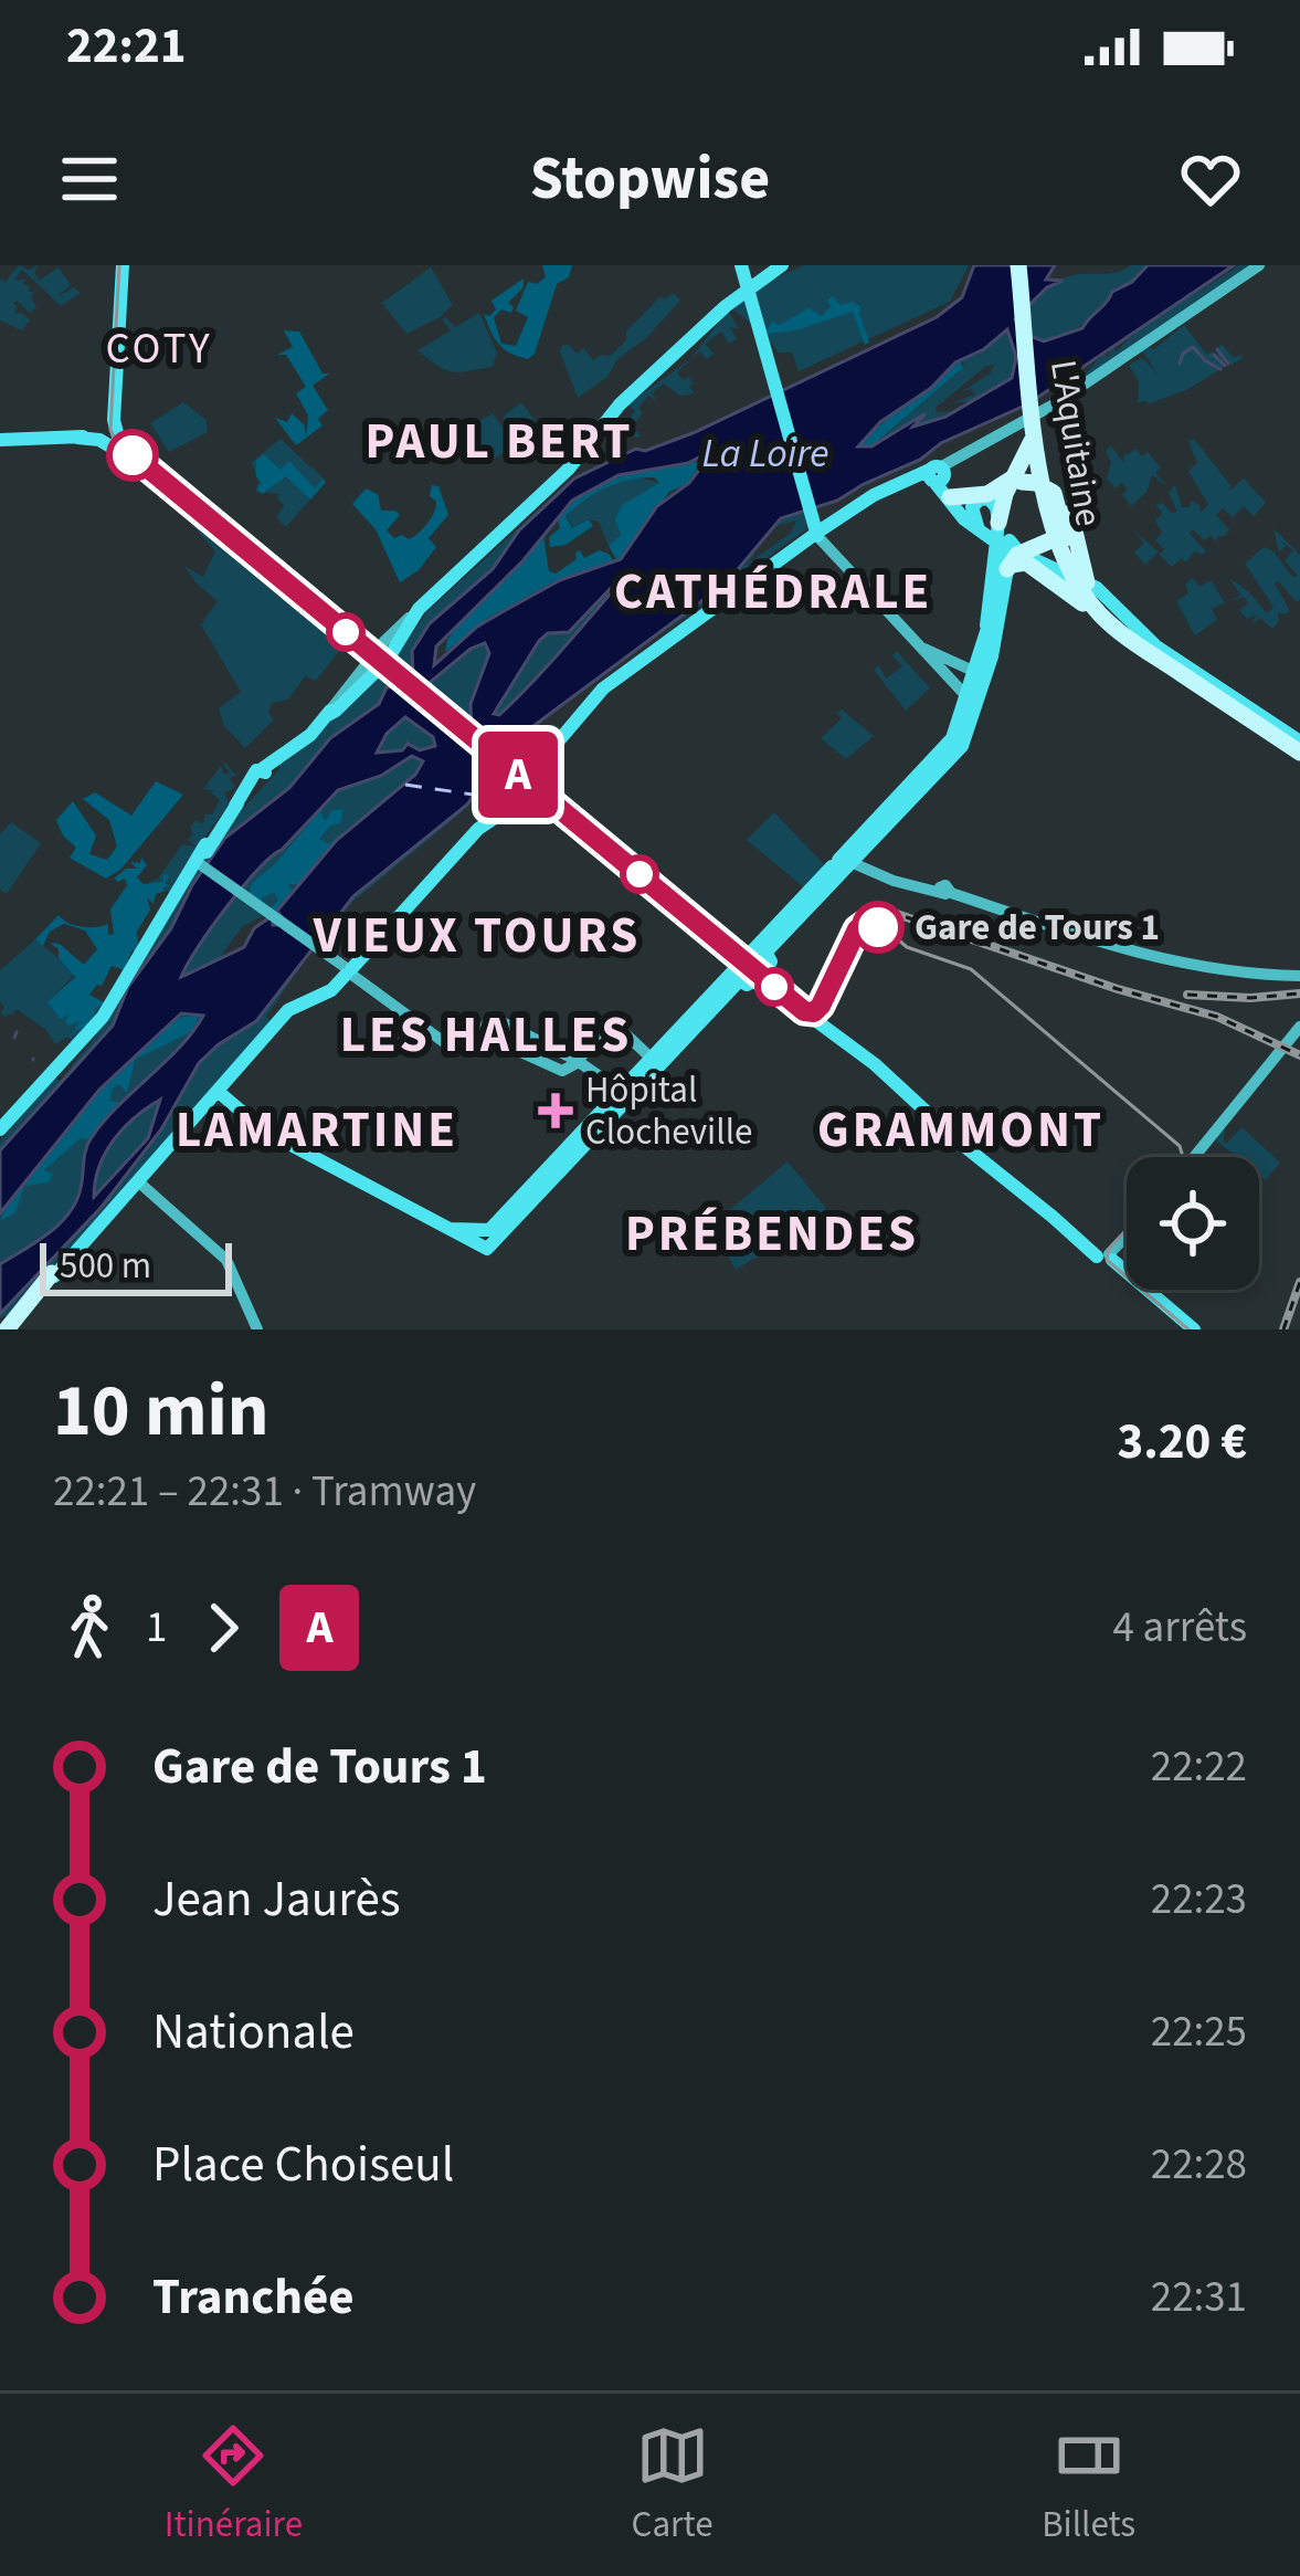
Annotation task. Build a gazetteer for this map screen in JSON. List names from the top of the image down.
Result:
{
  "streets": {
    "highway": ["L'Aquitaine"]
  },
  "districts": [
    "COTY",
    "PAUL BERT",
    "CATHÉDRALE",
    "VIEUX TOURS",
    "LES HALLES",
    "LAMARTINE",
    "GRAMMONT",
    "PRÉBENDES"
  ],
  "water": ["La Loire"],
  "places": {
    "other": ["Gare de Tours 1"],
    "health": ["Hôpital Clocheville"]
  },
  "lines": ["tram line A"],
  "scale_bar": "500 m",
  "page": {
    "status": "22:21",
    "header": "Stopwise",
    "on_map": "A",
    "scale": "500 m",
    "heading": ["10 min", "22:21 – 22:31 · Tramway", "3.20 €"],
    "legs": ["1", "A", "4 arrêts"],
    "list": [
      {
        "name": "Gare de Tours 1",
        "value": "22:22"
      },
      {
        "name": "Jean Jaurès",
        "value": "22:23"
      },
      {
        "name": "Nationale",
        "value": "22:25"
      },
      {
        "name": "Place Choiseul",
        "value": "22:28"
      },
      {
        "name": "Tranchée",
        "value": "22:31"
      }
    ],
    "tabs": ["Itinéraire", "Carte", "Billets"]
  }
}
